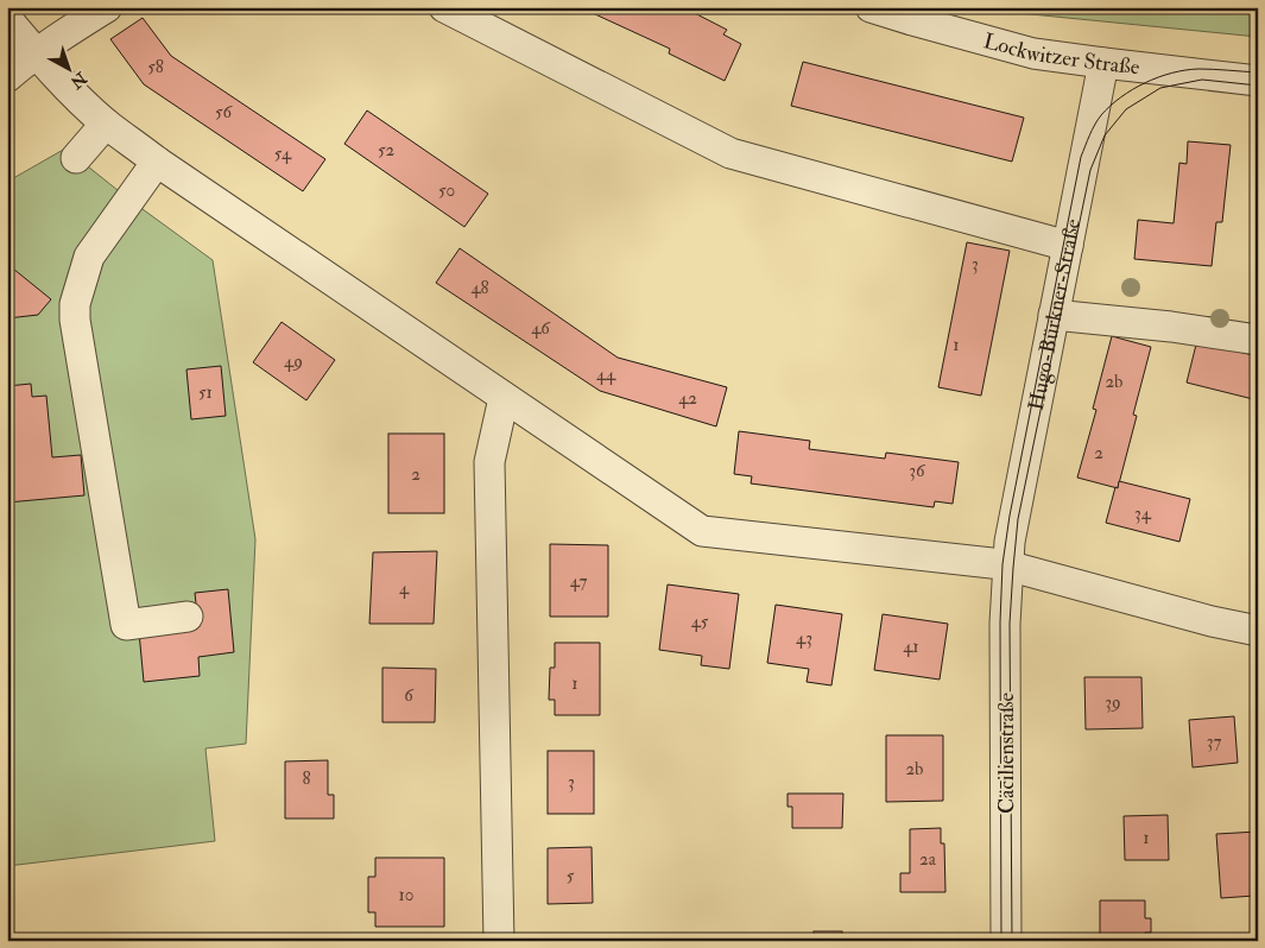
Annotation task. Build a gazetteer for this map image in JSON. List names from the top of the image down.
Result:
{
  "streets": {
    "street": ["Lockwitzer Straße", "Hugo-Bürkner-Straße", "Cäcilienstraße"]
  },
  "crossings": [
    ["Lockwitzer Straße", "Hugo-Bürkner-Straße"],
    ["Hugo-Bürkner-Straße", "Cäcilienstraße"]
  ],
  "house_numbers": [
    "58",
    "56",
    "52",
    "54",
    "50",
    "3",
    "48",
    "46",
    "1",
    "49",
    "44",
    "2b",
    "51",
    "42",
    "2",
    "36",
    "2",
    "34",
    "47",
    "4",
    "45",
    "43",
    "41",
    "1",
    "6",
    "39",
    "37",
    "2b",
    "8",
    "3",
    "1",
    "2a",
    "5",
    "10"
  ],
  "north": "bottom right"
}
